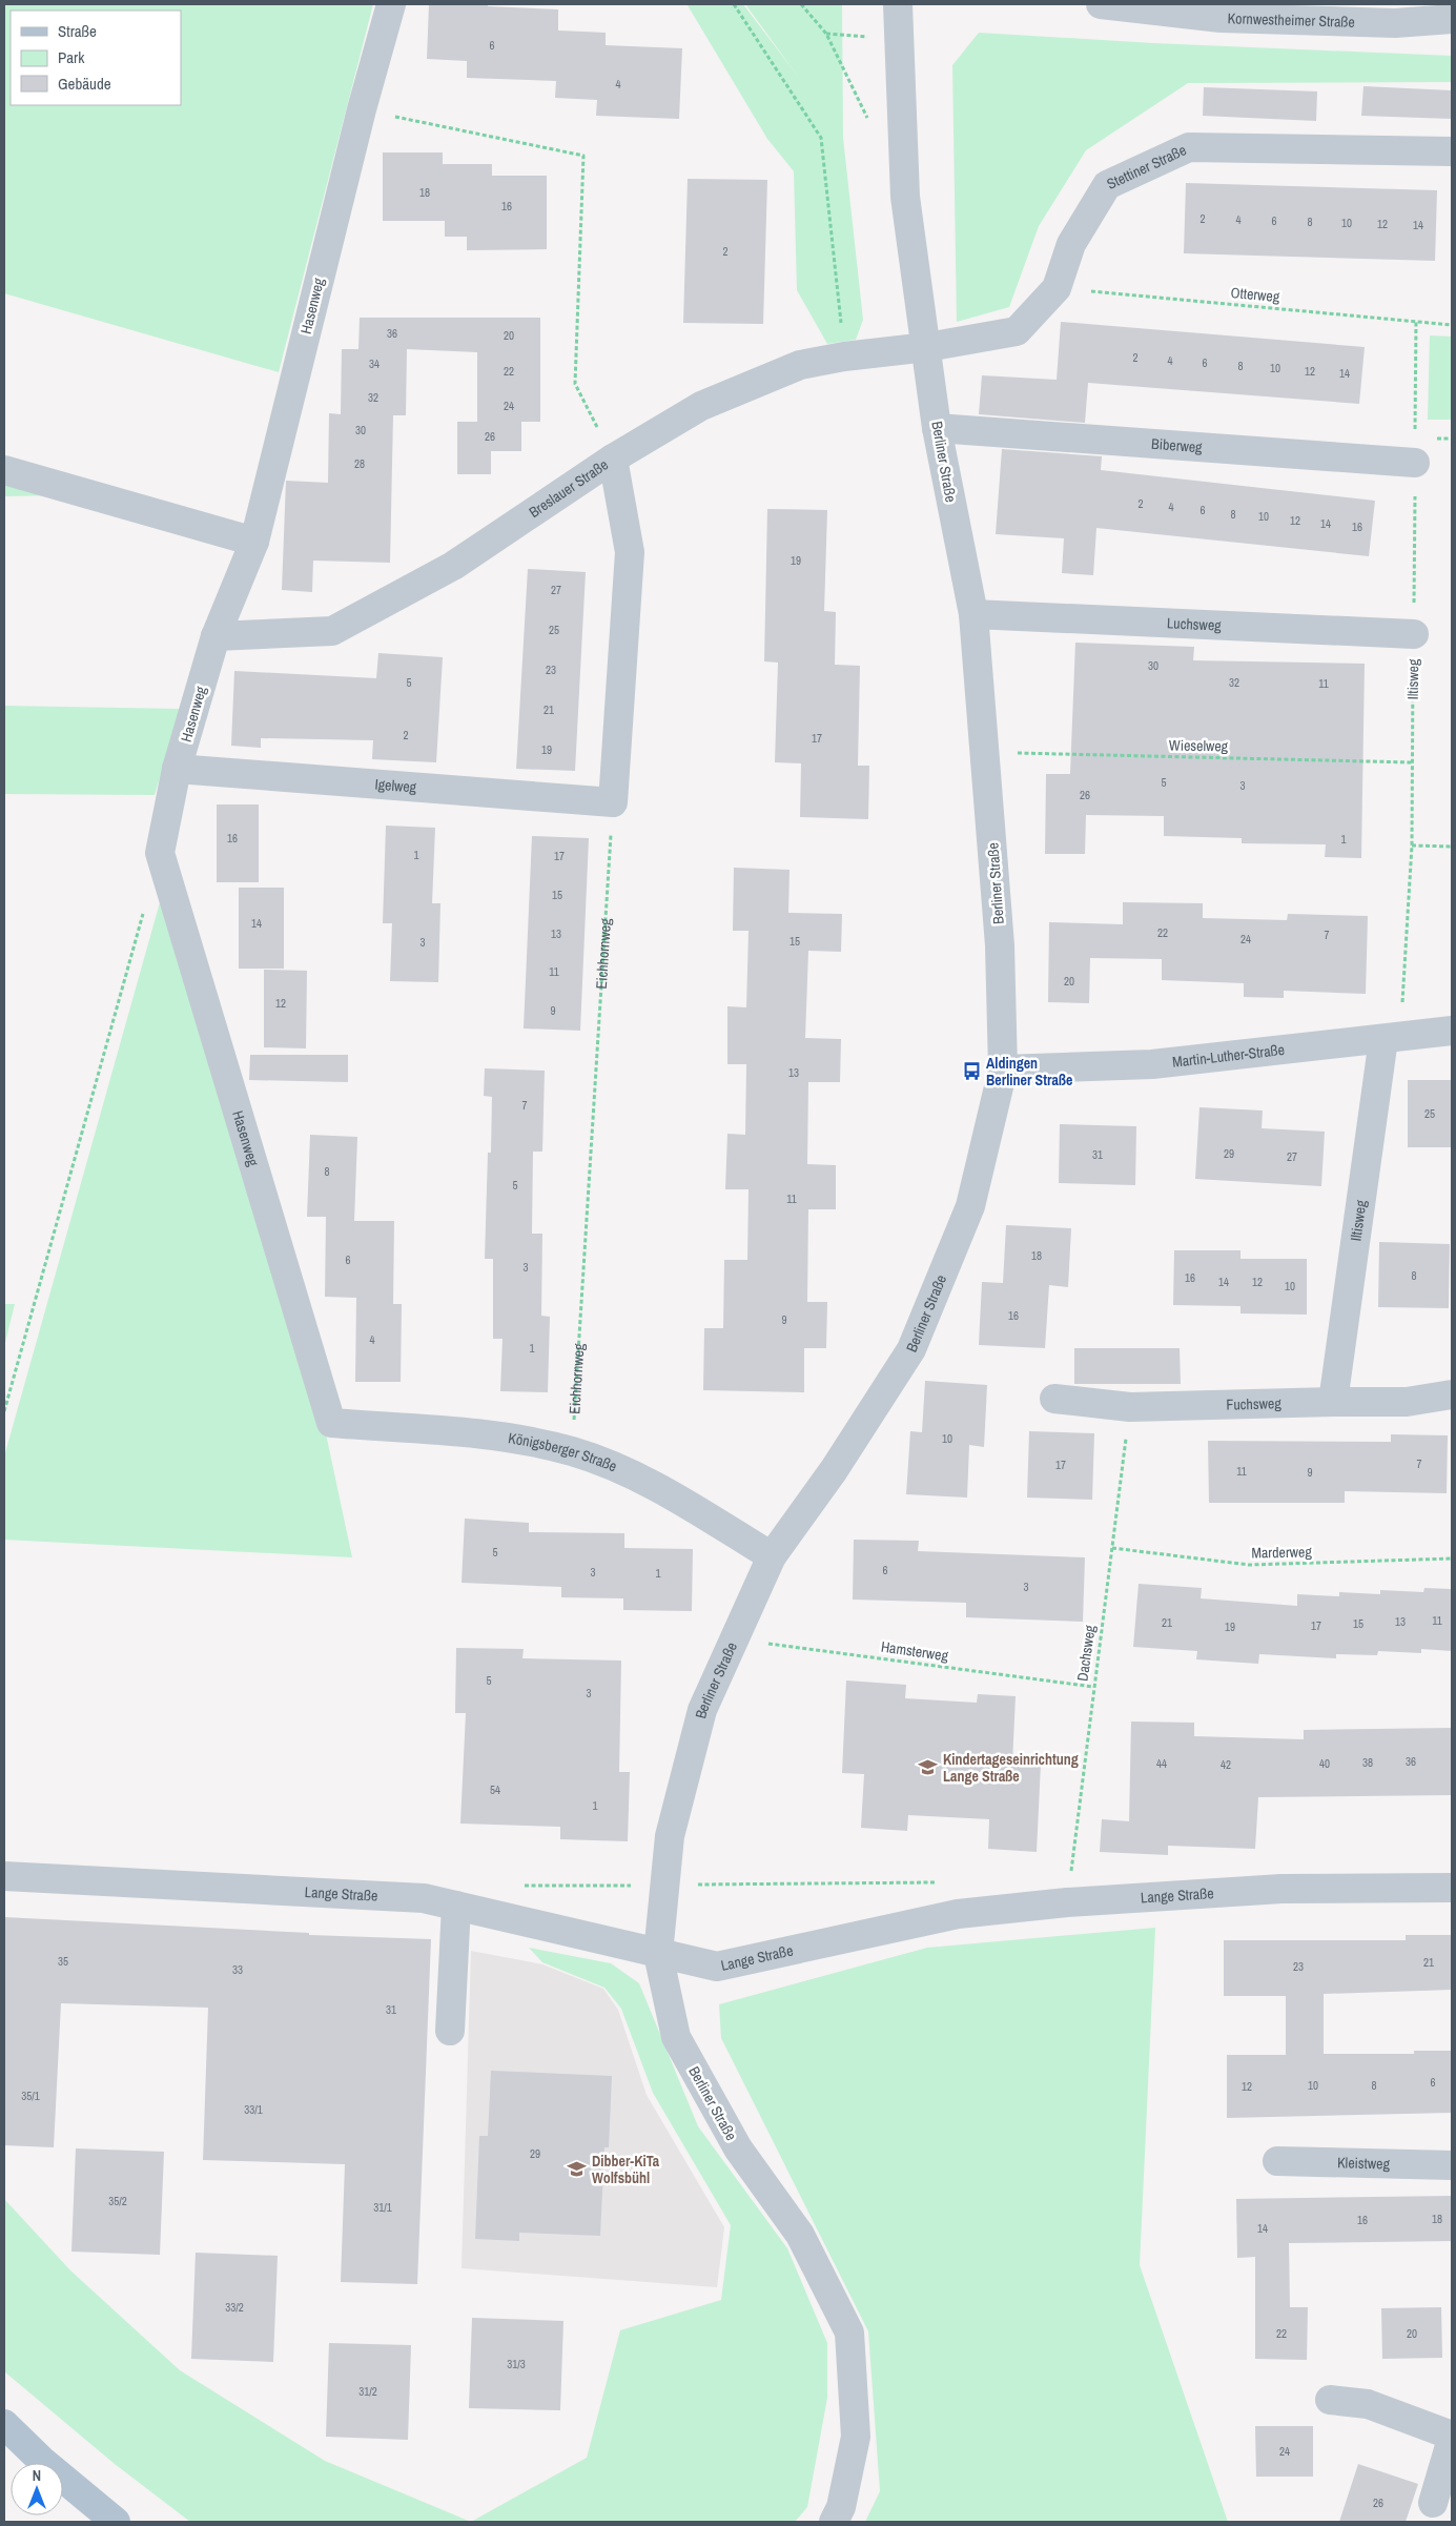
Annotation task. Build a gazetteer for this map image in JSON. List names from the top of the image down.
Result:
{
  "streets": {
    "street": [
      "Kornwestheimer Straße",
      "Stettiner Straße",
      "Hasenweg",
      "Biberweg",
      "Berliner Straße",
      "Breslauer Straße",
      "Luchsweg",
      "Iltisweg",
      "Igelweg",
      "Martin-Luther-Straße",
      "Fuchsweg",
      "Königsberger Straße",
      "Lange Straße",
      "Kleistweg"
    ],
    "path": [
      "Otterweg",
      "Wieselweg",
      "Eichhornweg",
      "Marderweg",
      "Hamsterweg",
      "Dachsweg"
    ]
  },
  "crossings": [
    ["Stettiner Straße", "Otterweg"],
    ["Stettiner Straße", "Berliner Straße"],
    ["Stettiner Straße", "Breslauer Straße"],
    ["Otterweg", "Iltisweg"],
    ["Hasenweg", "Breslauer Straße"],
    ["Hasenweg", "Igelweg"],
    ["Hasenweg", "Königsberger Straße"],
    ["Biberweg", "Berliner Straße"],
    ["Biberweg", "Iltisweg"],
    ["Berliner Straße", "Breslauer Straße"],
    ["Berliner Straße", "Luchsweg"],
    ["Berliner Straße", "Wieselweg"],
    ["Berliner Straße", "Martin-Luther-Straße"],
    ["Berliner Straße", "Königsberger Straße"],
    ["Berliner Straße", "Hamsterweg"],
    ["Berliner Straße", "Lange Straße"],
    ["Luchsweg", "Iltisweg"],
    ["Iltisweg", "Wieselweg"],
    ["Iltisweg", "Martin-Luther-Straße"],
    ["Iltisweg", "Fuchsweg"],
    ["Igelweg", "Eichhornweg"],
    ["Eichhornweg", "Königsberger Straße"],
    ["Fuchsweg", "Dachsweg"],
    ["Marderweg", "Dachsweg"],
    ["Hamsterweg", "Dachsweg"],
    ["Dachsweg", "Lange Straße"]
  ],
  "places": {
    "bus stop": ["Aldingen Berliner Straße"],
    "school or university": ["Kindertageseinrichtung Lange Straße", "Dibber-KiTa Wolfsbühl"]
  },
  "house_numbers": [
    "6",
    "4",
    "18",
    "16",
    "2",
    "4",
    "6",
    "8",
    "10",
    "12",
    "14",
    "2",
    "36",
    "20",
    "2",
    "4",
    "6",
    "34",
    "8",
    "10",
    "22",
    "12",
    "14",
    "32",
    "24",
    "30",
    "26",
    "28",
    "2",
    "4",
    "6",
    "8",
    "10",
    "12",
    "14",
    "16",
    "19",
    "27",
    "25",
    "30",
    "23",
    "5",
    "32",
    "11",
    "21",
    "2",
    "17",
    "19",
    "5",
    "3",
    "26",
    "16",
    "1",
    "1",
    "17",
    "15",
    "14",
    "22",
    "13",
    "7",
    "24",
    "15",
    "3",
    "11",
    "20",
    "12",
    "9",
    "13",
    "7",
    "25",
    "29",
    "31",
    "27",
    "8",
    "5",
    "11",
    "18",
    "6",
    "3",
    "8",
    "16",
    "14",
    "12",
    "10",
    "16",
    "9",
    "4",
    "1",
    "10",
    "7",
    "17",
    "11",
    "9",
    "5",
    "6",
    "3",
    "1",
    "3",
    "11",
    "13",
    "21",
    "15",
    "17",
    "19",
    "5",
    "3",
    "36",
    "38",
    "44",
    "40",
    "42",
    "54",
    "1",
    "35",
    "21",
    "23",
    "33",
    "31",
    "6",
    "10",
    "8",
    "12",
    "35/1",
    "33/1",
    "29",
    "35/2",
    "31/1",
    "18",
    "16",
    "14",
    "33/2",
    "22",
    "20",
    "31/3",
    "31/2",
    "24",
    "26"
  ],
  "legend": ["Straße", "Park", "Gebäude"],
  "north": "top"
}
